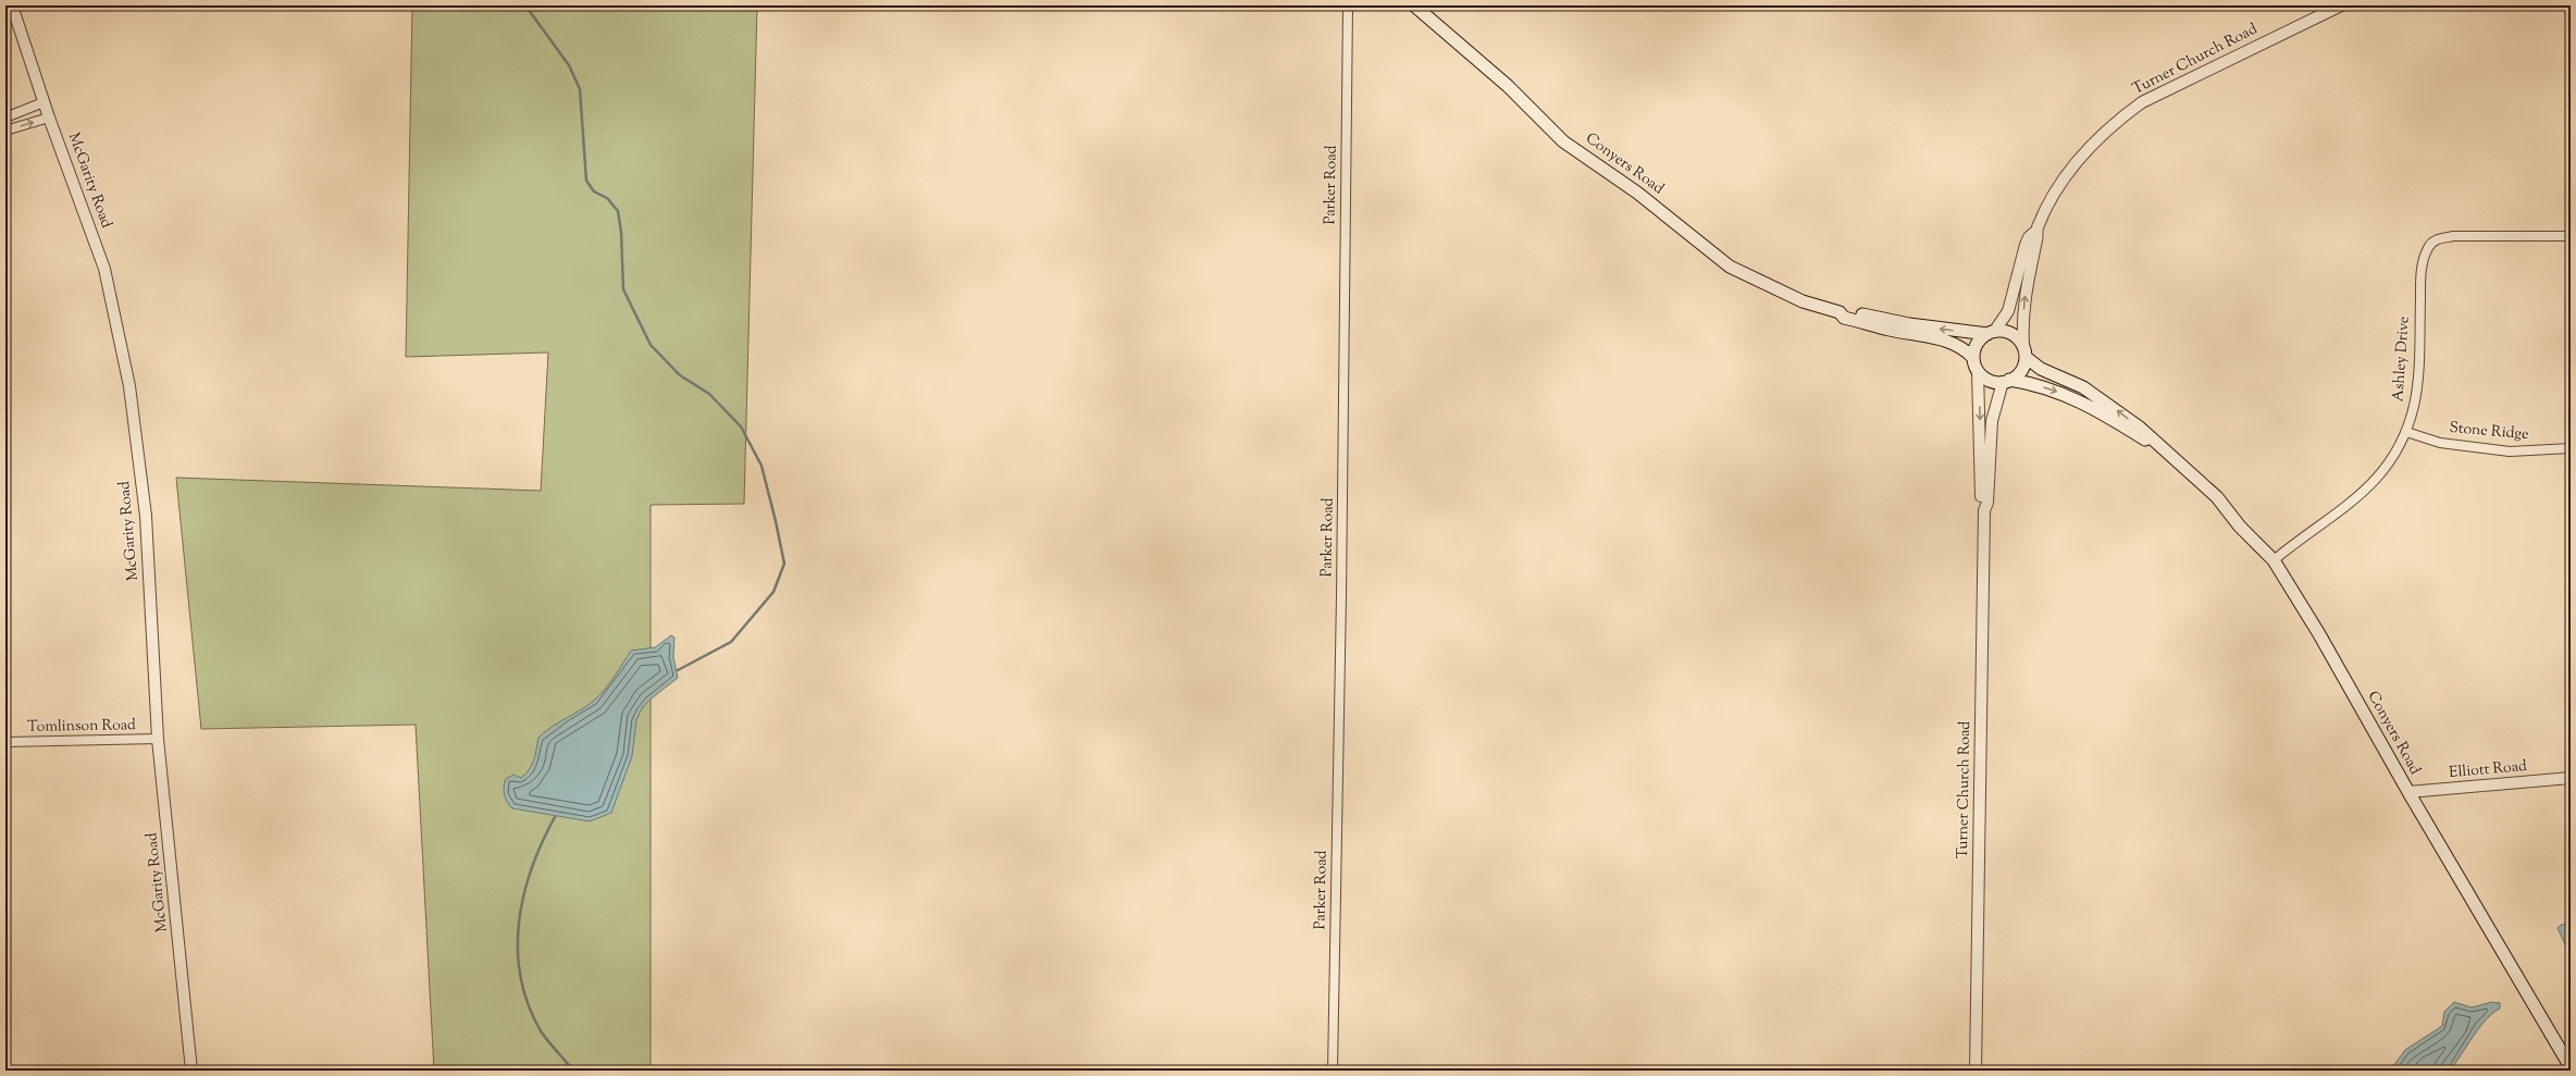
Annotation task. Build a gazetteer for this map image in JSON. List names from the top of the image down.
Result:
{
  "streets": {
    "main road": ["Conyers Road"],
    "street": [
      "Turner Church Road",
      "McGarity Road",
      "Parker Road",
      "Ashley Drive",
      "Stone Ridge",
      "Tomlinson Road",
      "Elliott Road"
    ]
  },
  "crossings": [
    ["Turner Church Road", "Conyers Road"],
    ["Conyers Road", "Ashley Drive"],
    ["Conyers Road", "Elliott Road"],
    ["McGarity Road", "Tomlinson Road"],
    ["Ashley Drive", "Stone Ridge"]
  ]
}
